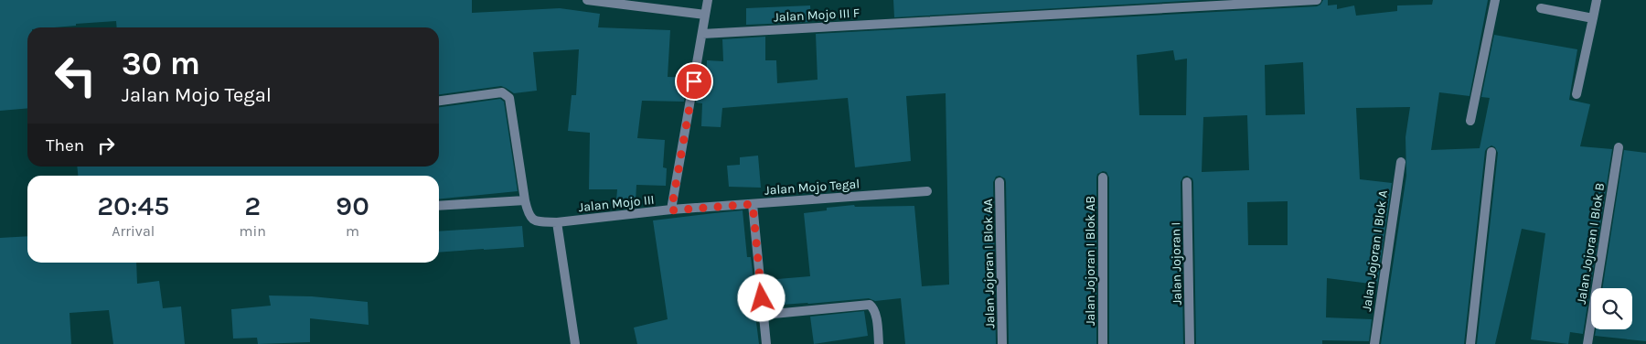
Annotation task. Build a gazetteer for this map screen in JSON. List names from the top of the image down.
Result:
{
  "streets": {
    "street": [
      "Jalan Mojo III F",
      "Jalan Mojo Tegal",
      "Jalan Mojo III",
      "Jalan Jojoran I Blok B",
      "Jalan Jojoran I Blok A",
      "Jalan Jojoran I Blok AB",
      "Jalan Jojoran I Blok AA",
      "Jalan Jojoran I"
    ]
  },
  "crossings": [
    ["Jalan Mojo III F", "Jalan Mojo III"],
    ["Jalan Mojo Tegal", "Jalan Mojo III"]
  ],
  "page": {
    "turn": ["30 m", "Jalan Mojo Tegal"],
    "then": "Then",
    "eta": [
      "20:45",
      "Arrival",
      "2",
      "min",
      "90",
      "m"
    ]
  }
}
